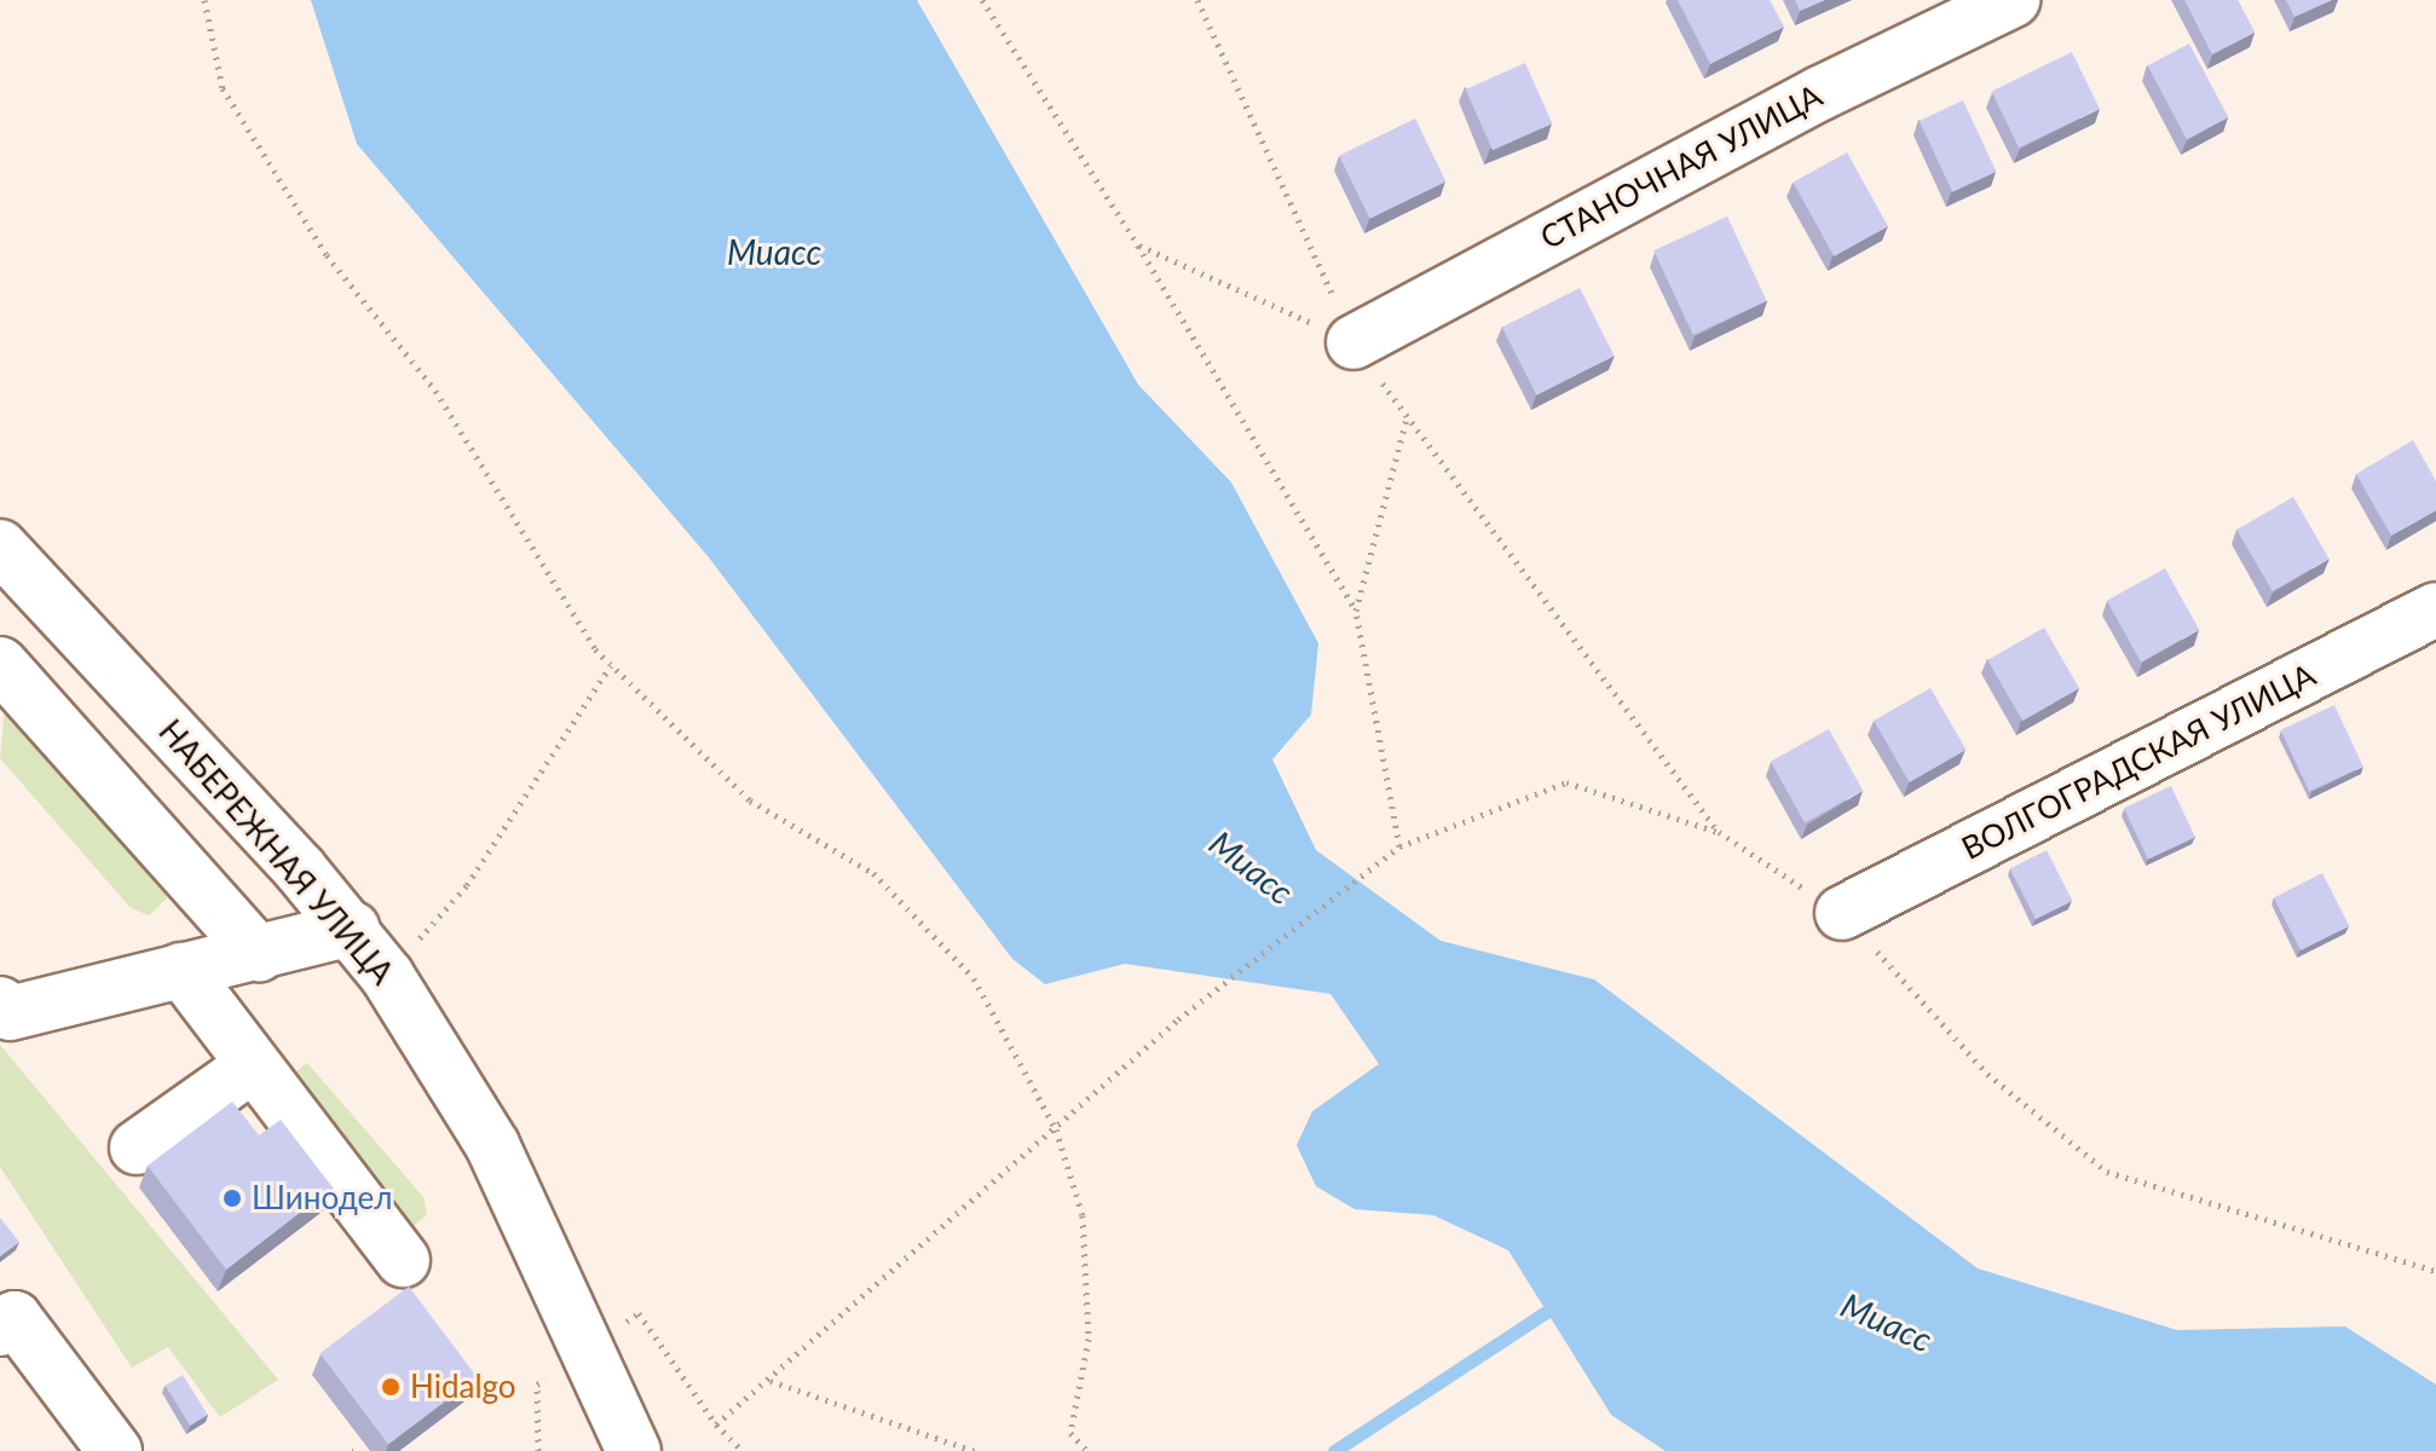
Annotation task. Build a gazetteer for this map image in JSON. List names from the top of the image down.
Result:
{
  "streets": {
    "street": ["СТАНОЧНАЯ УЛИЦА", "ВОЛГОГРАДСКАЯ УЛИЦА", "НАБЕРЕЖНАЯ УЛИЦА"]
  },
  "water": ["Миасс"],
  "places": ["Шинодел", "Hidalgo"]
}
